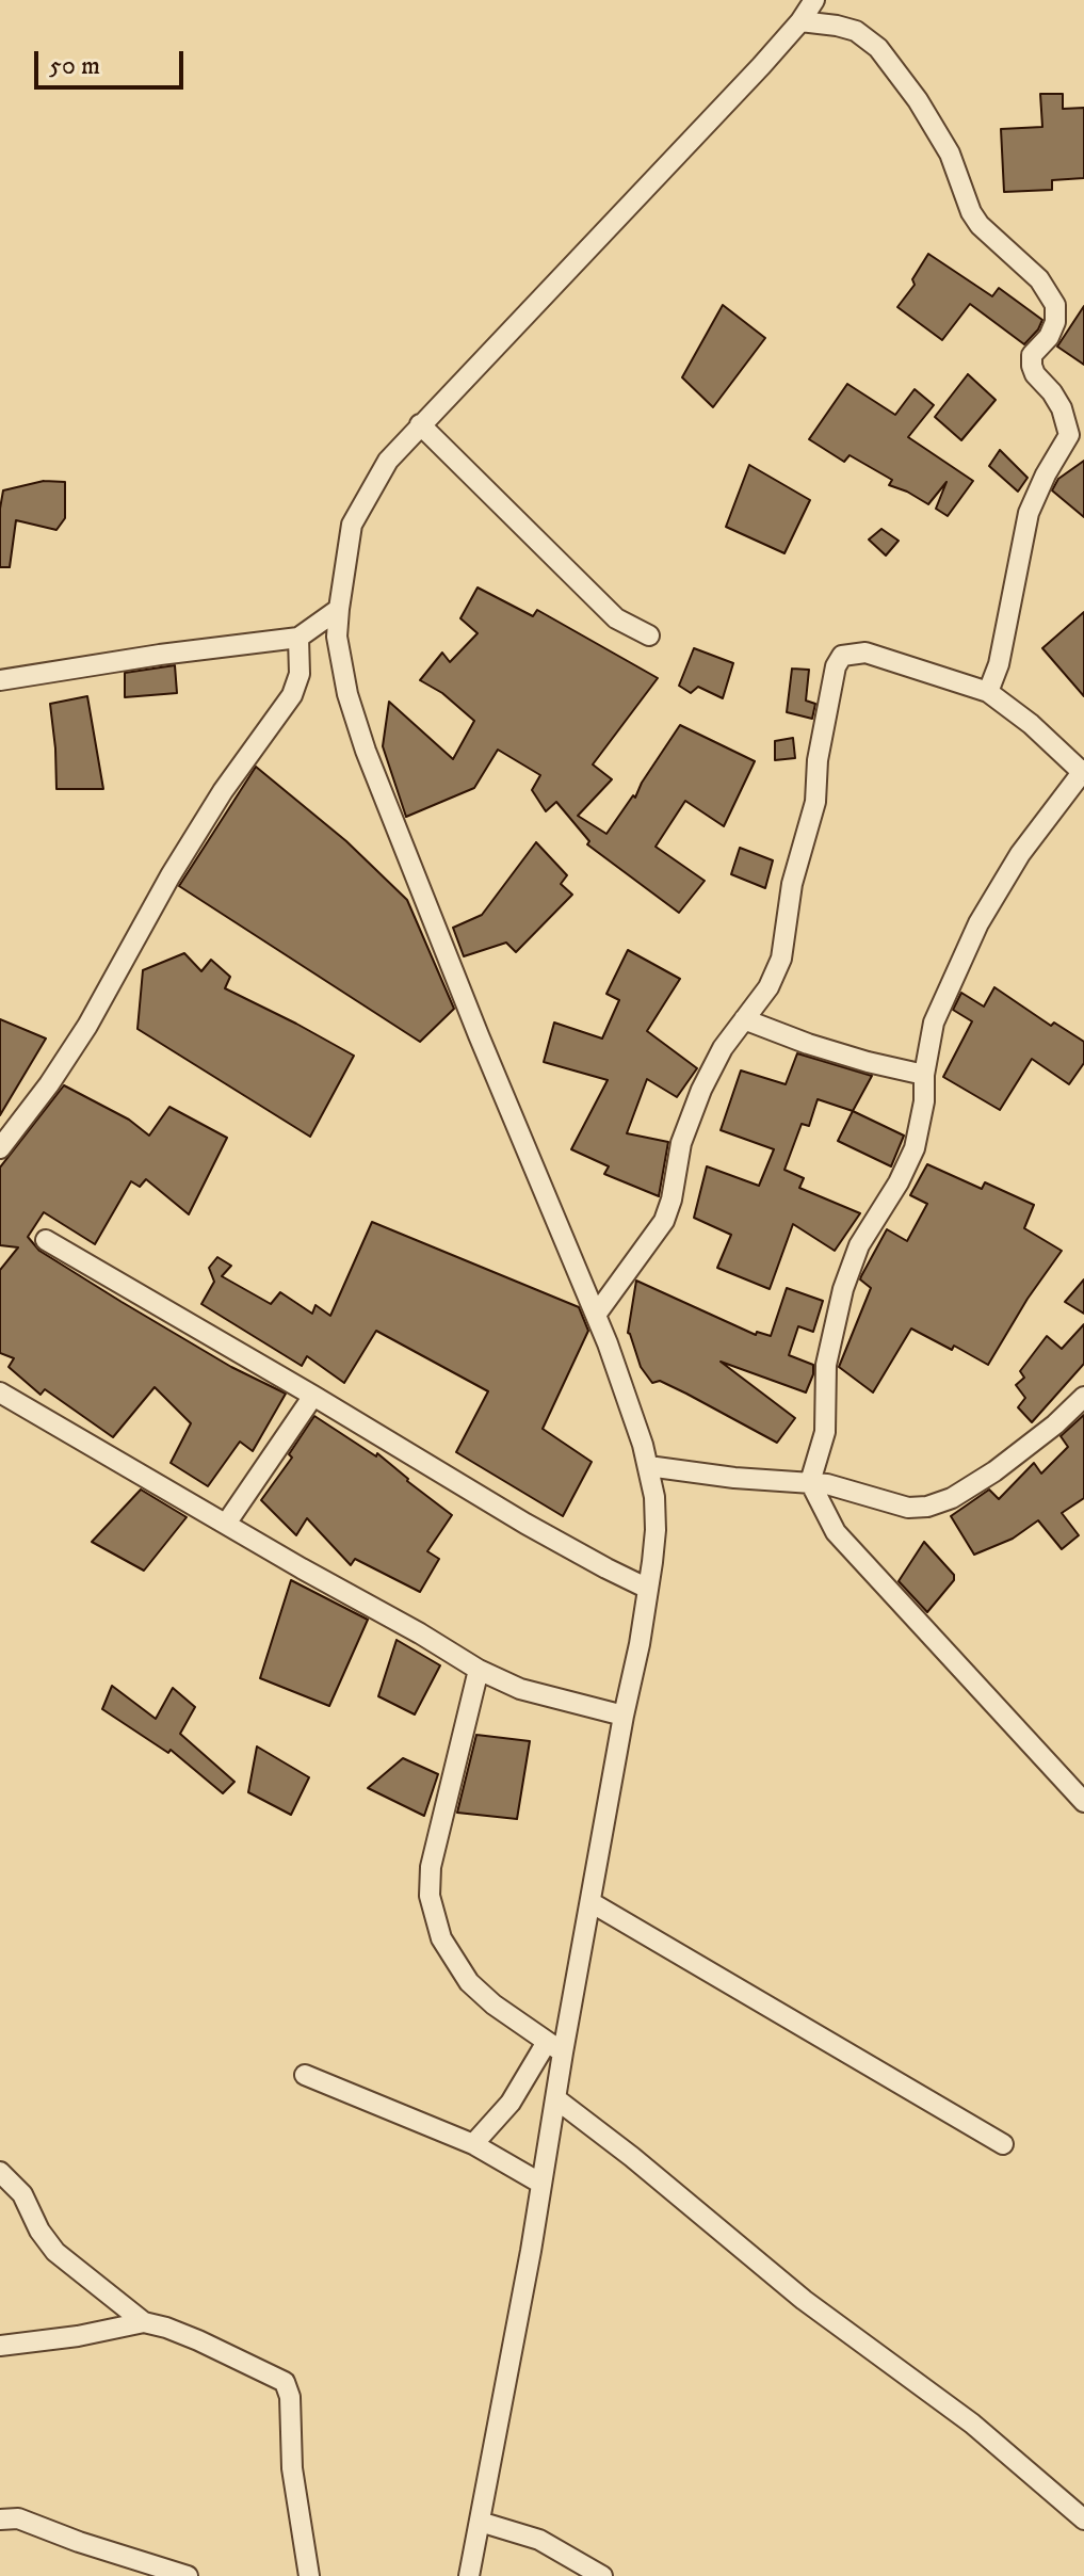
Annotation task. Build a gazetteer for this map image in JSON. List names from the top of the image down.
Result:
{
  "scale_bar": "50 m"
}
